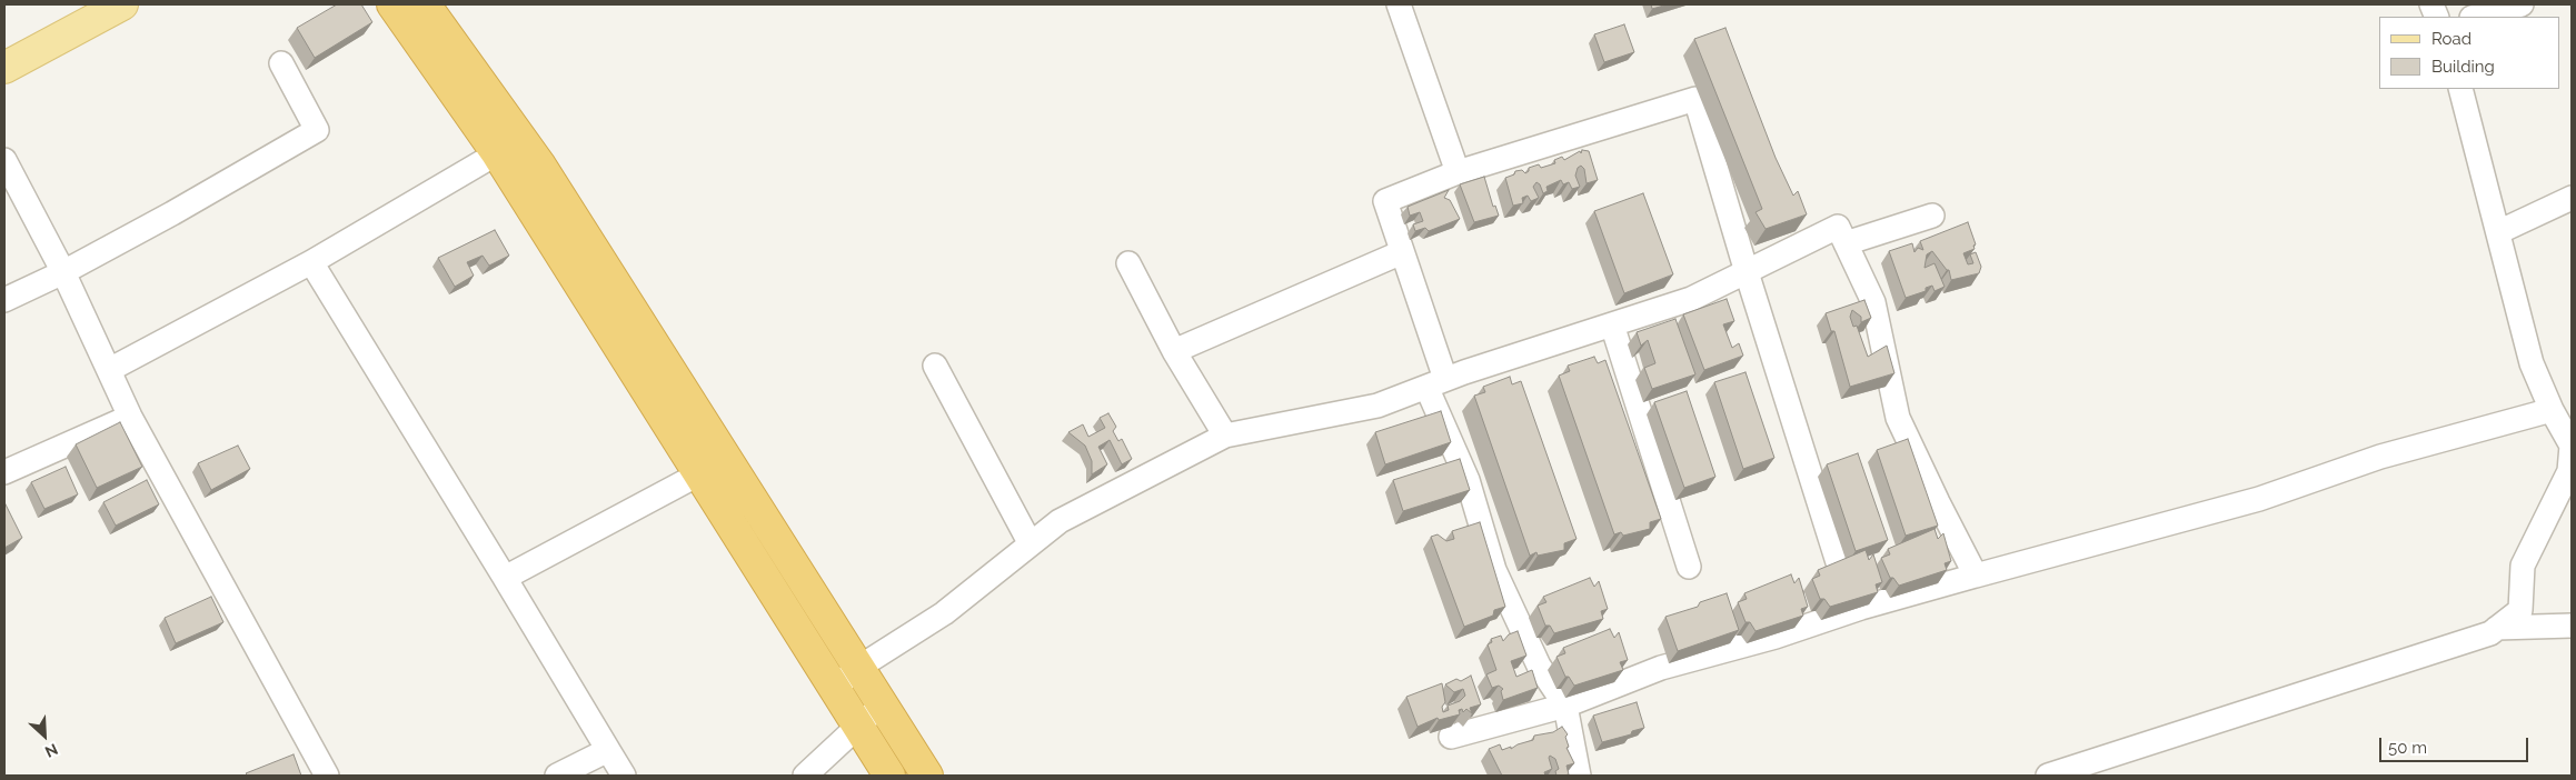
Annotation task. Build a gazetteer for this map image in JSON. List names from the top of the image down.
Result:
{
  "legend": ["Road", "Building"],
  "scale_bar": "50 m",
  "north": "bottom right"
}
